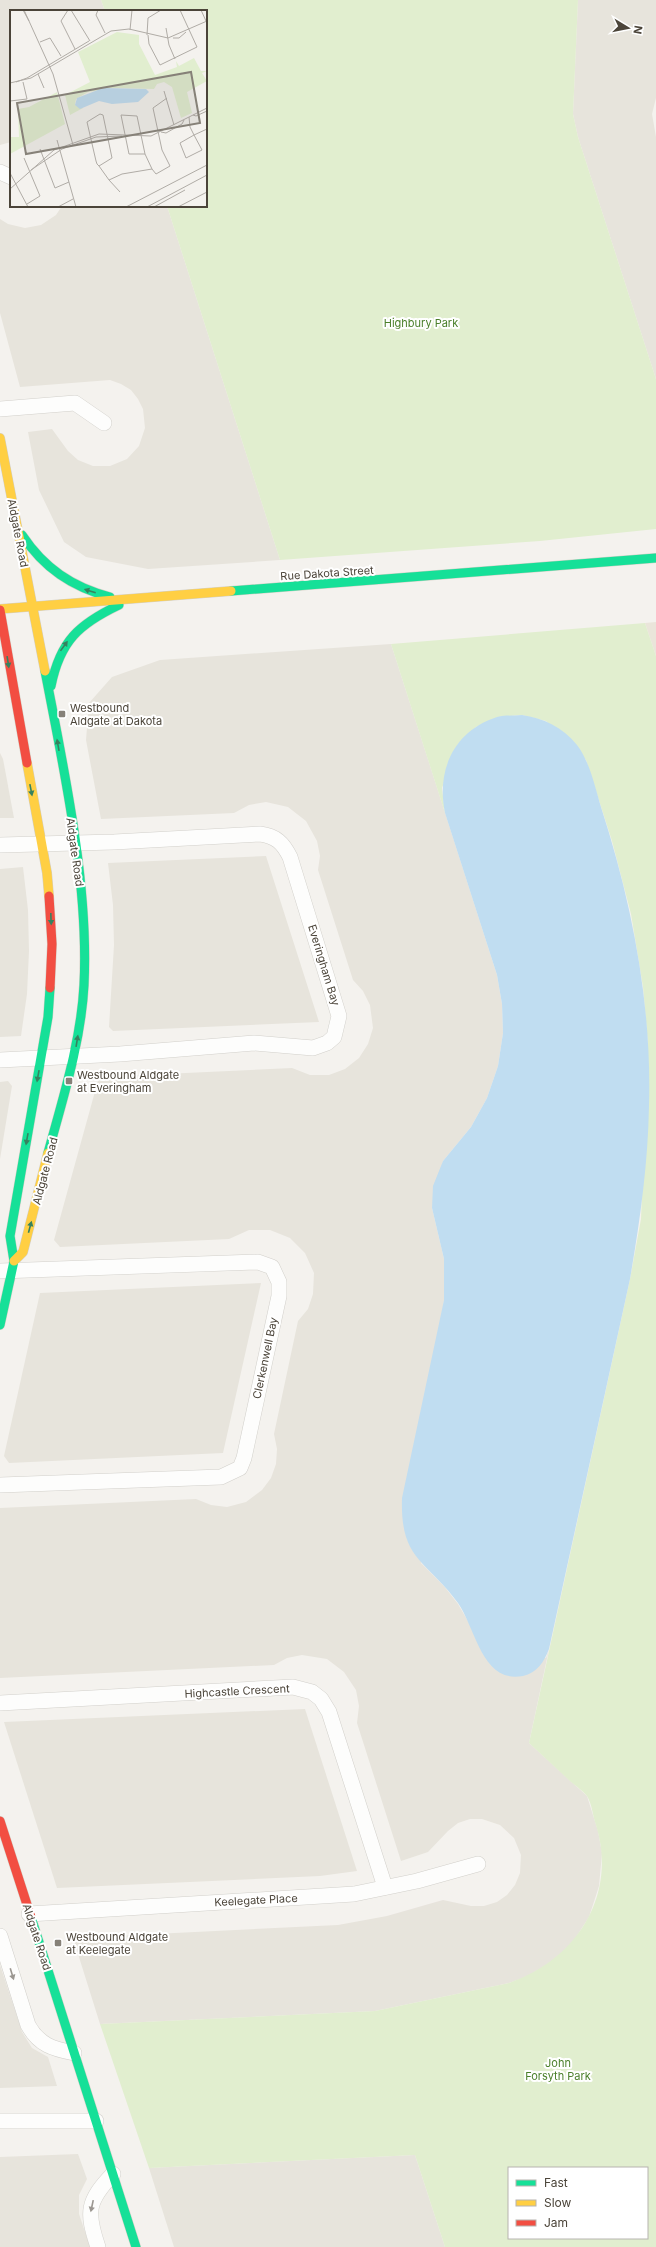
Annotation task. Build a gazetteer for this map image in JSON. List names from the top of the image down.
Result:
{
  "streets": {
    "street": [
      "Aldgate Road",
      "Rue Dakota Street",
      "Everingham Bay",
      "Clerkenwell Bay",
      "Highcastle Crescent",
      "Keelegate Place"
    ]
  },
  "crossings": [
    ["Aldgate Road", "Rue Dakota Street"],
    ["Aldgate Road", "Everingham Bay"],
    ["Aldgate Road", "Clerkenwell Bay"],
    ["Aldgate Road", "Keelegate Place"],
    ["Highcastle Crescent", "Keelegate Place"]
  ],
  "parks": ["Highbury Park", "John Forsyth Park"],
  "places": {
    "transit": ["Westbound Aldgate at Dakota", "Westbound Aldgate at Everingham", "Westbound Aldgate at Keelegate"]
  },
  "legend": ["Fast", "Slow", "Jam"],
  "north": "right"
}
